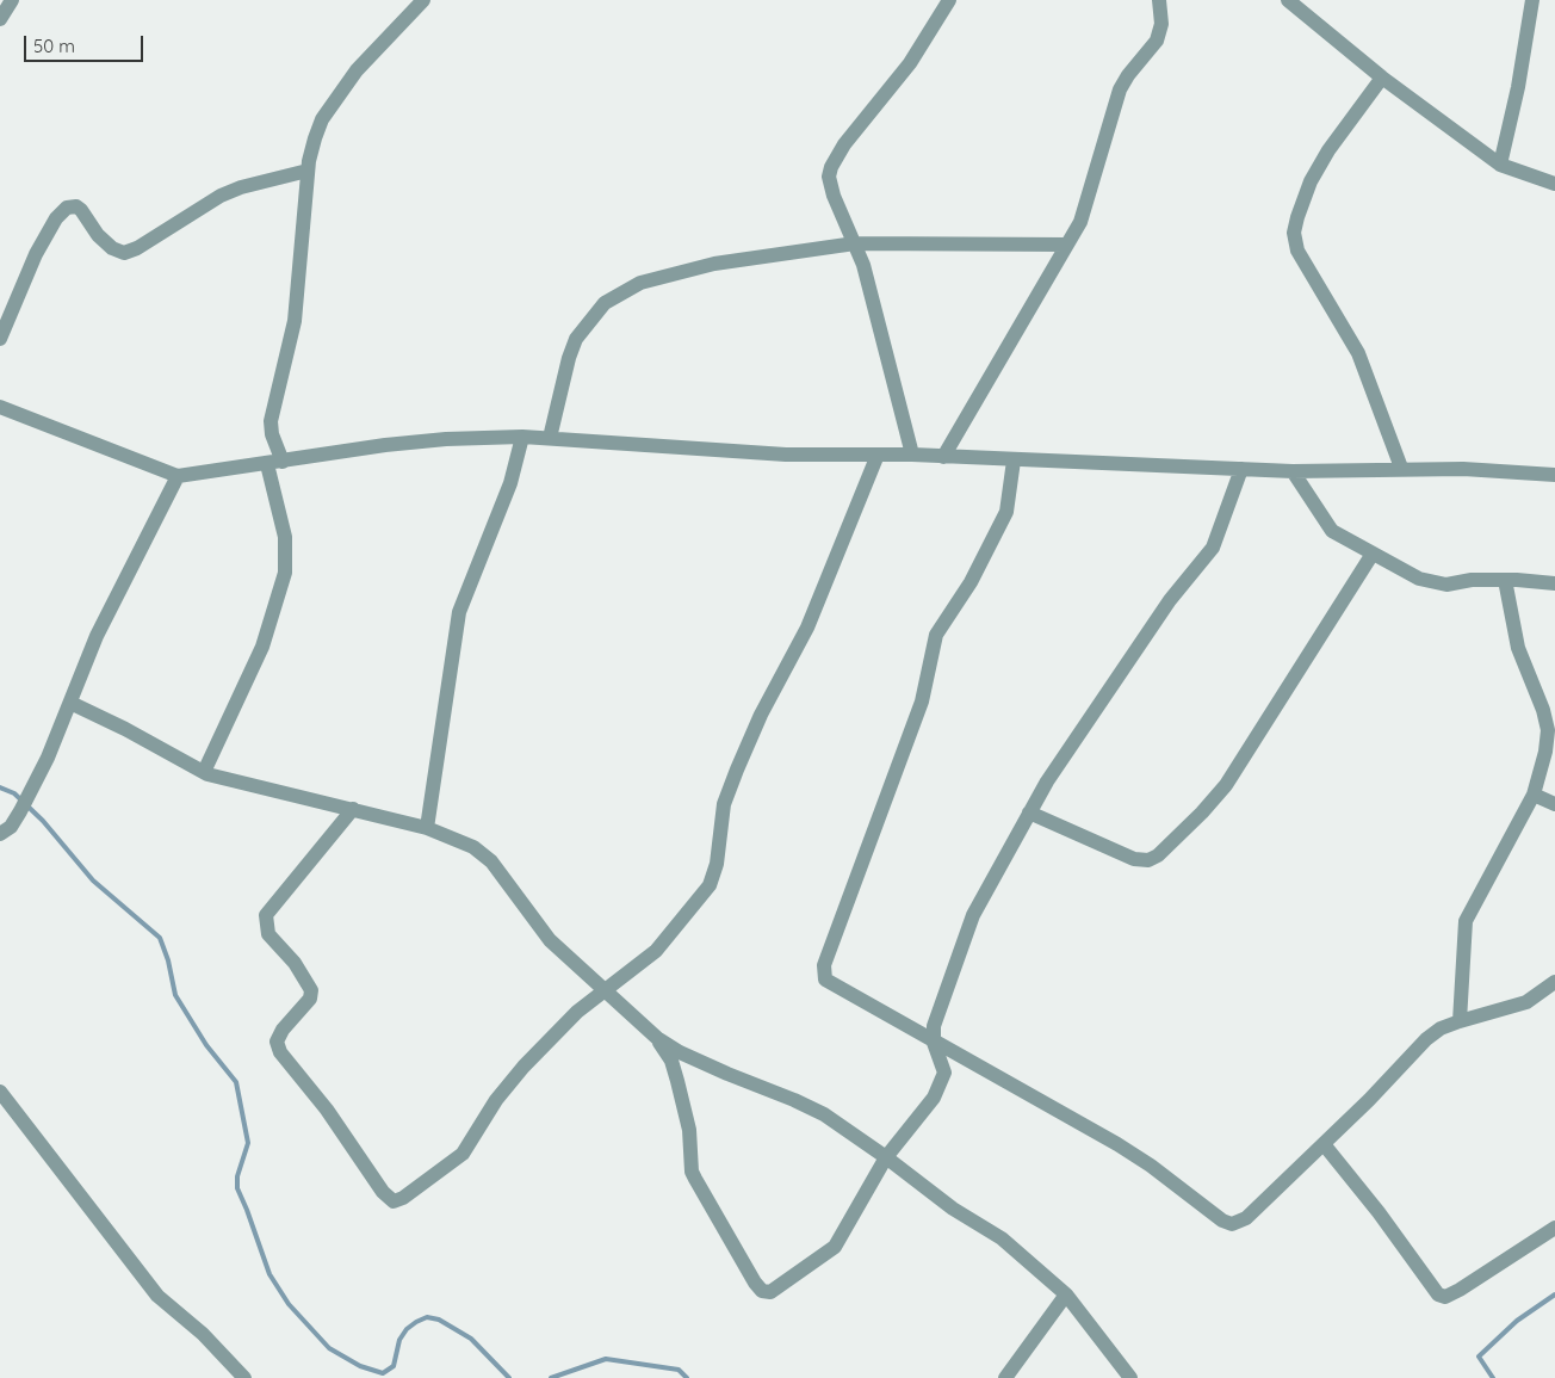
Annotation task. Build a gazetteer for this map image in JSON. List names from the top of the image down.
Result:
{
  "scale_bar": "50 m"
}
